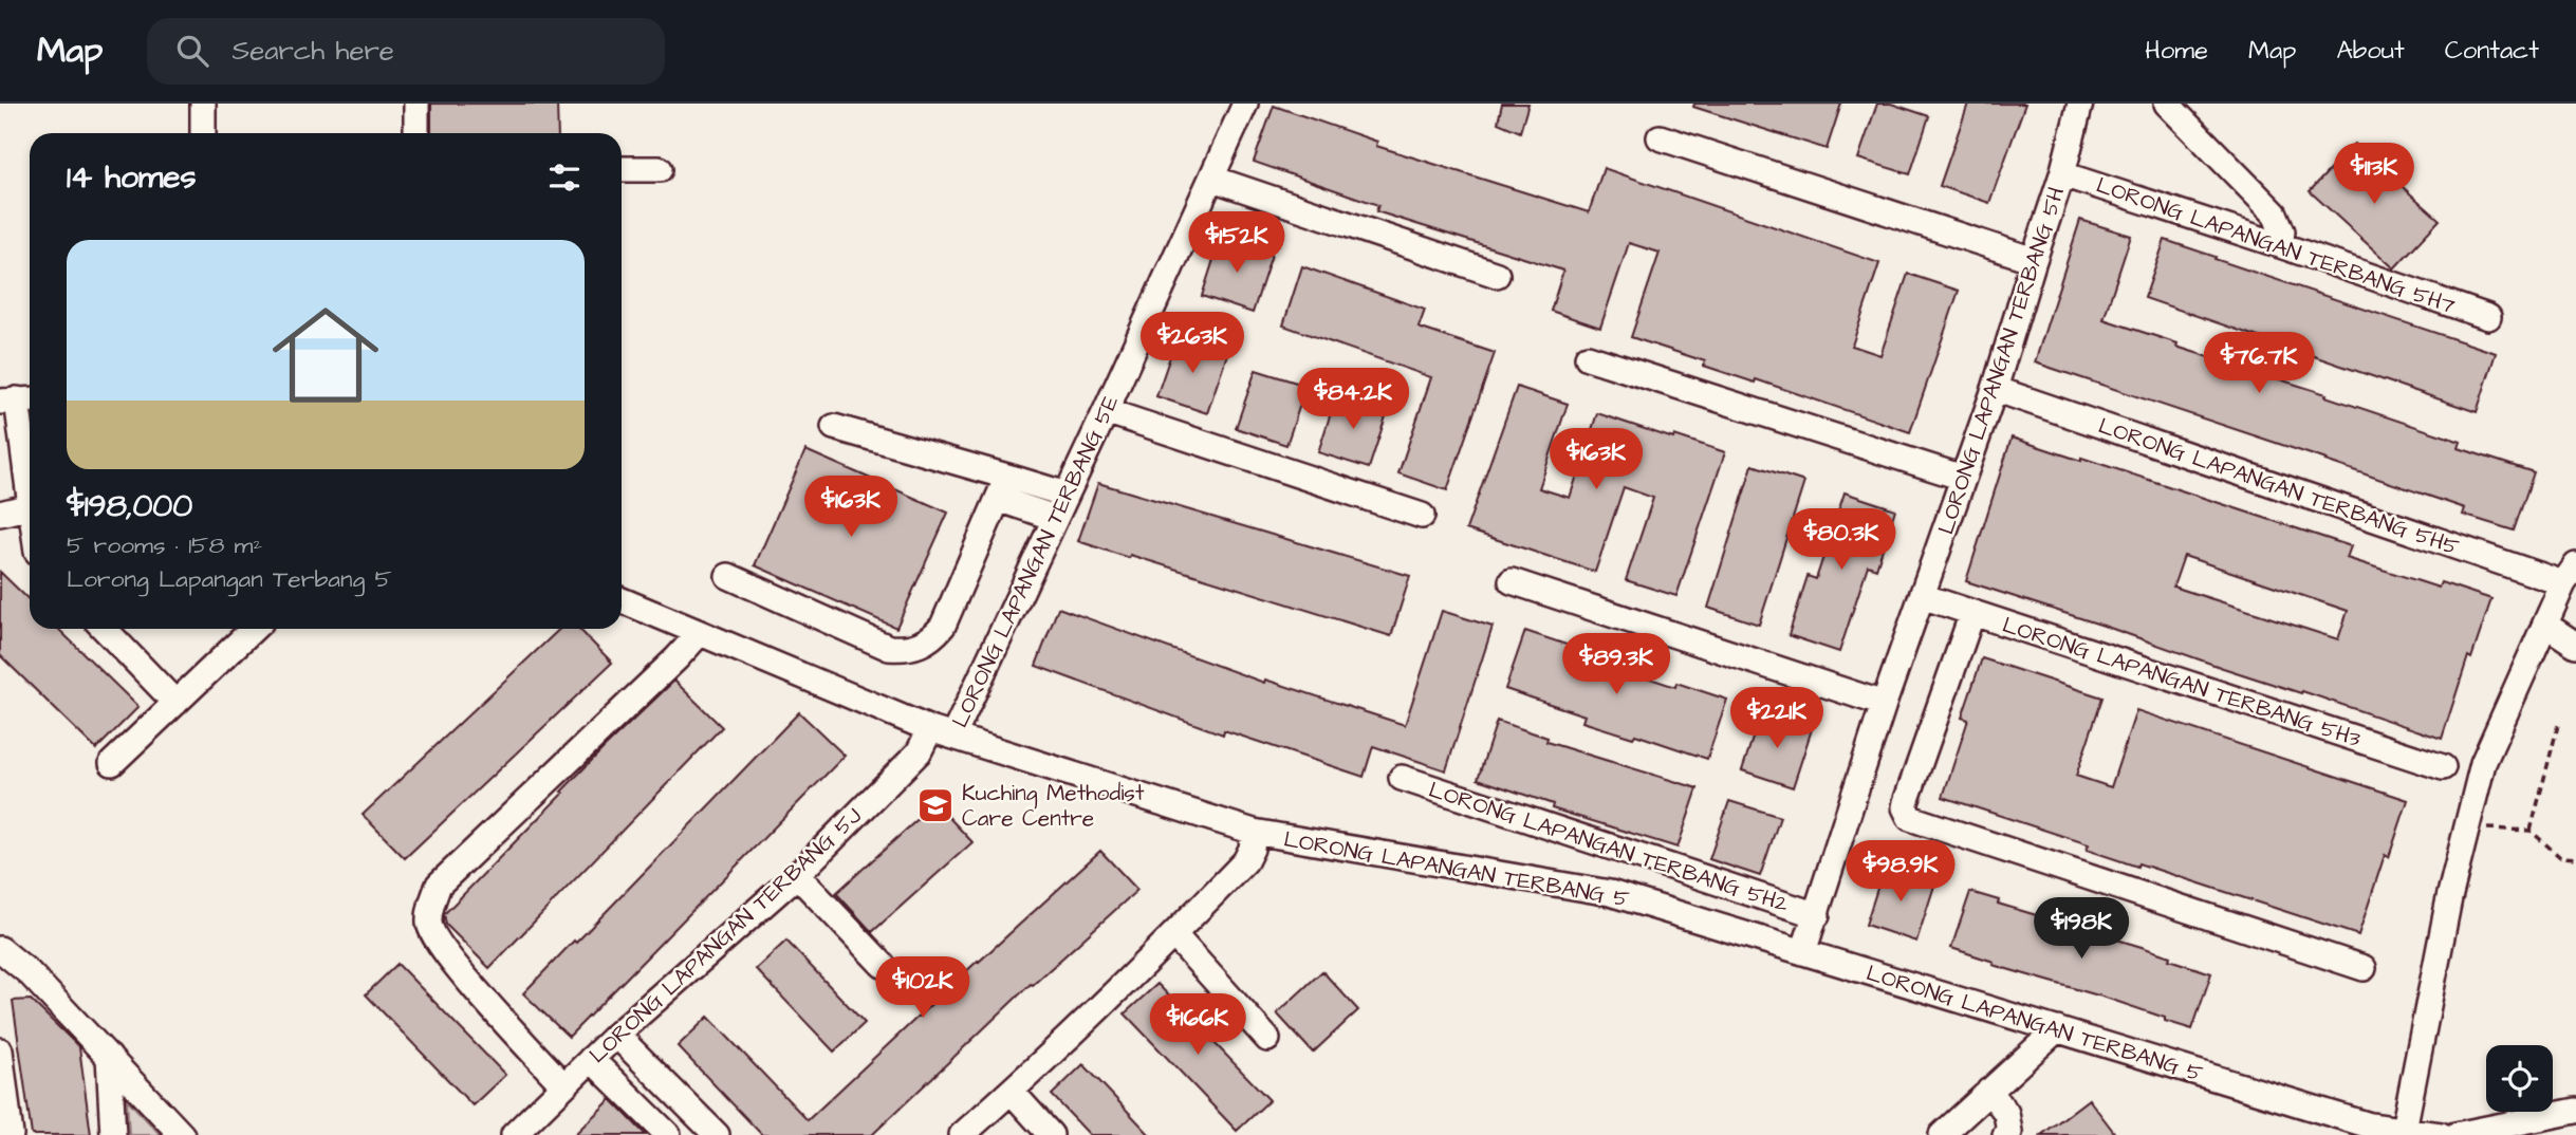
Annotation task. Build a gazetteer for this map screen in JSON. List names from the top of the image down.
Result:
{
  "streets": {
    "street": [
      "LORONG LAPANGAN TERBANG 5H7",
      "LORONG LAPANGAN TERBANG 5H",
      "LORONG LAPANGAN TERBANG 5H5",
      "LORONG LAPANGAN TERBANG 5E",
      "LORONG LAPANGAN TERBANG 5H3",
      "LORONG LAPANGAN TERBANG 5H2",
      "LORONG LAPANGAN TERBANG 5",
      "LORONG LAPANGAN TERBANG 5J"
    ]
  },
  "crossings": [
    ["LORONG LAPANGAN TERBANG 5H7", "LORONG LAPANGAN TERBANG 5H"],
    ["LORONG LAPANGAN TERBANG 5H", "LORONG LAPANGAN TERBANG 5H5"],
    ["LORONG LAPANGAN TERBANG 5H", "LORONG LAPANGAN TERBANG 5H3"],
    ["LORONG LAPANGAN TERBANG 5H", "LORONG LAPANGAN TERBANG 5H2"],
    ["LORONG LAPANGAN TERBANG 5H", "LORONG LAPANGAN TERBANG 5"],
    ["LORONG LAPANGAN TERBANG 5E", "LORONG LAPANGAN TERBANG 5"],
    ["LORONG LAPANGAN TERBANG 5E", "LORONG LAPANGAN TERBANG 5J"],
    ["LORONG LAPANGAN TERBANG 5", "LORONG LAPANGAN TERBANG 5J"]
  ],
  "places": {
    "school or university": ["Kuching Methodist Care Centre"]
  },
  "page": {
    "header": "Map",
    "search": "Search here",
    "nav": [
      "Home",
      "Map",
      "About",
      "Contact"
    ],
    "heading": "14 homes",
    "price": [
      "$113K",
      "$152K",
      "$263K",
      "$76.7K",
      "$84.2K",
      "$163K",
      "$163K",
      "$80.3K",
      "$89.3K",
      "$221K",
      "$98.9K",
      "$198K",
      "$102K",
      "$166K"
    ],
    "list": [
      {
        "name": "$198,000",
        "note": "5 rooms · 158 m² · Lorong Lapangan Terbang 5"
      }
    ]
  }
}
